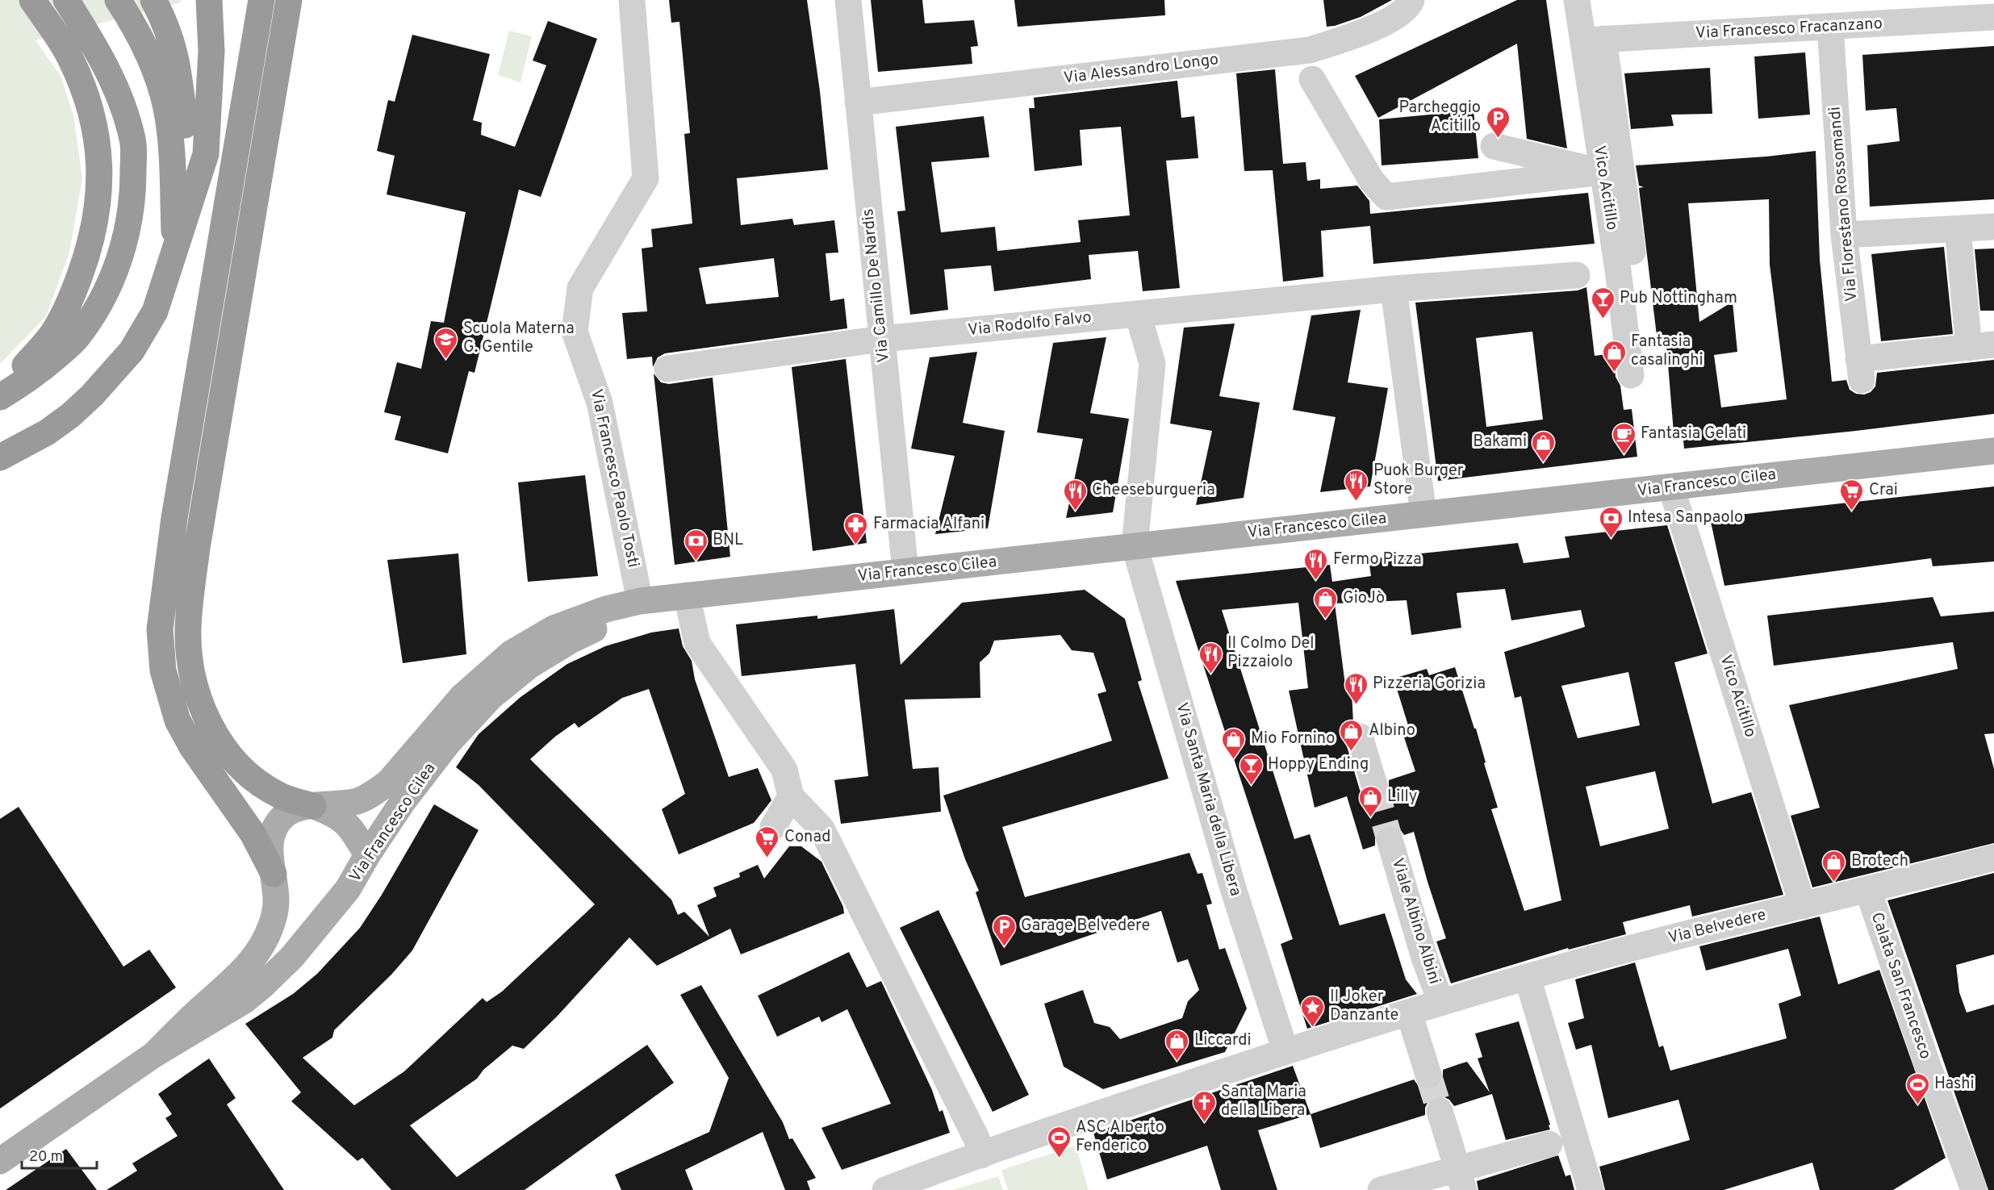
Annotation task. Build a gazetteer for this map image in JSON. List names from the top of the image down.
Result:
{
  "streets": {
    "main road": ["Via Francesco Cilea"],
    "street": [
      "Via Francesco Fracanzano",
      "Via Alessandro Longo",
      "Vico Acitillo",
      "Via Florestano Rossomandi",
      "Via Camillo De Nardis",
      "Via Rodolfo Falvo",
      "Via Francesco Paolo Tosti",
      "Via Santa Maria della Libera",
      "Viale Albino Albini",
      "Via Belvedere",
      "Calata San Francesco"
    ]
  },
  "crossings": [
    ["Via Francesco Fracanzano", "Vico Acitillo"],
    ["Via Francesco Fracanzano", "Via Florestano Rossomandi"],
    ["Via Alessandro Longo", "Via Camillo De Nardis"],
    ["Vico Acitillo", "Via Francesco Cilea"],
    ["Vico Acitillo", "Via Belvedere"],
    ["Via Camillo De Nardis", "Via Rodolfo Falvo"],
    ["Via Camillo De Nardis", "Via Francesco Cilea"],
    ["Via Francesco Paolo Tosti", "Via Francesco Cilea"],
    ["Via Francesco Cilea", "Via Santa Maria della Libera"],
    ["Via Santa Maria della Libera", "Via Belvedere"],
    ["Viale Albino Albini", "Via Belvedere"],
    ["Via Belvedere", "Calata San Francesco"]
  ],
  "places": {
    "parking": ["Parcheggio Acitillo", "Garage Belvedere"],
    "bar": ["Pub Nottingham", "Hoppy Ending"],
    "school or university": ["Scuola Materna G. Gentile"],
    "shop": [
      "Fantasia casalinghi",
      "Bakami",
      "GioJò",
      "Albino",
      "Mio Fornino",
      "Lilly",
      "Brotech",
      "Liccardi"
    ],
    "cafe": ["Fantasia Gelati"],
    "restaurant": [
      "Puok Burger Store",
      "Cheeseburgueria",
      "Fermo Pizza",
      "Il Colmo Del Pizzaiolo",
      "Pizzeria Gorizia"
    ],
    "supermarket": ["Crai", "Conad"],
    "bank": ["Intesa Sanpaolo", "BNL"],
    "pharmacy": ["Farmacia Alfani"],
    "place": ["Il Joker Danzante"],
    "sports": ["Hashi", "ASC Alberto Fenderico"],
    "church": ["Santa Maria della Libera"]
  },
  "scale_bar": "20 m"
}
